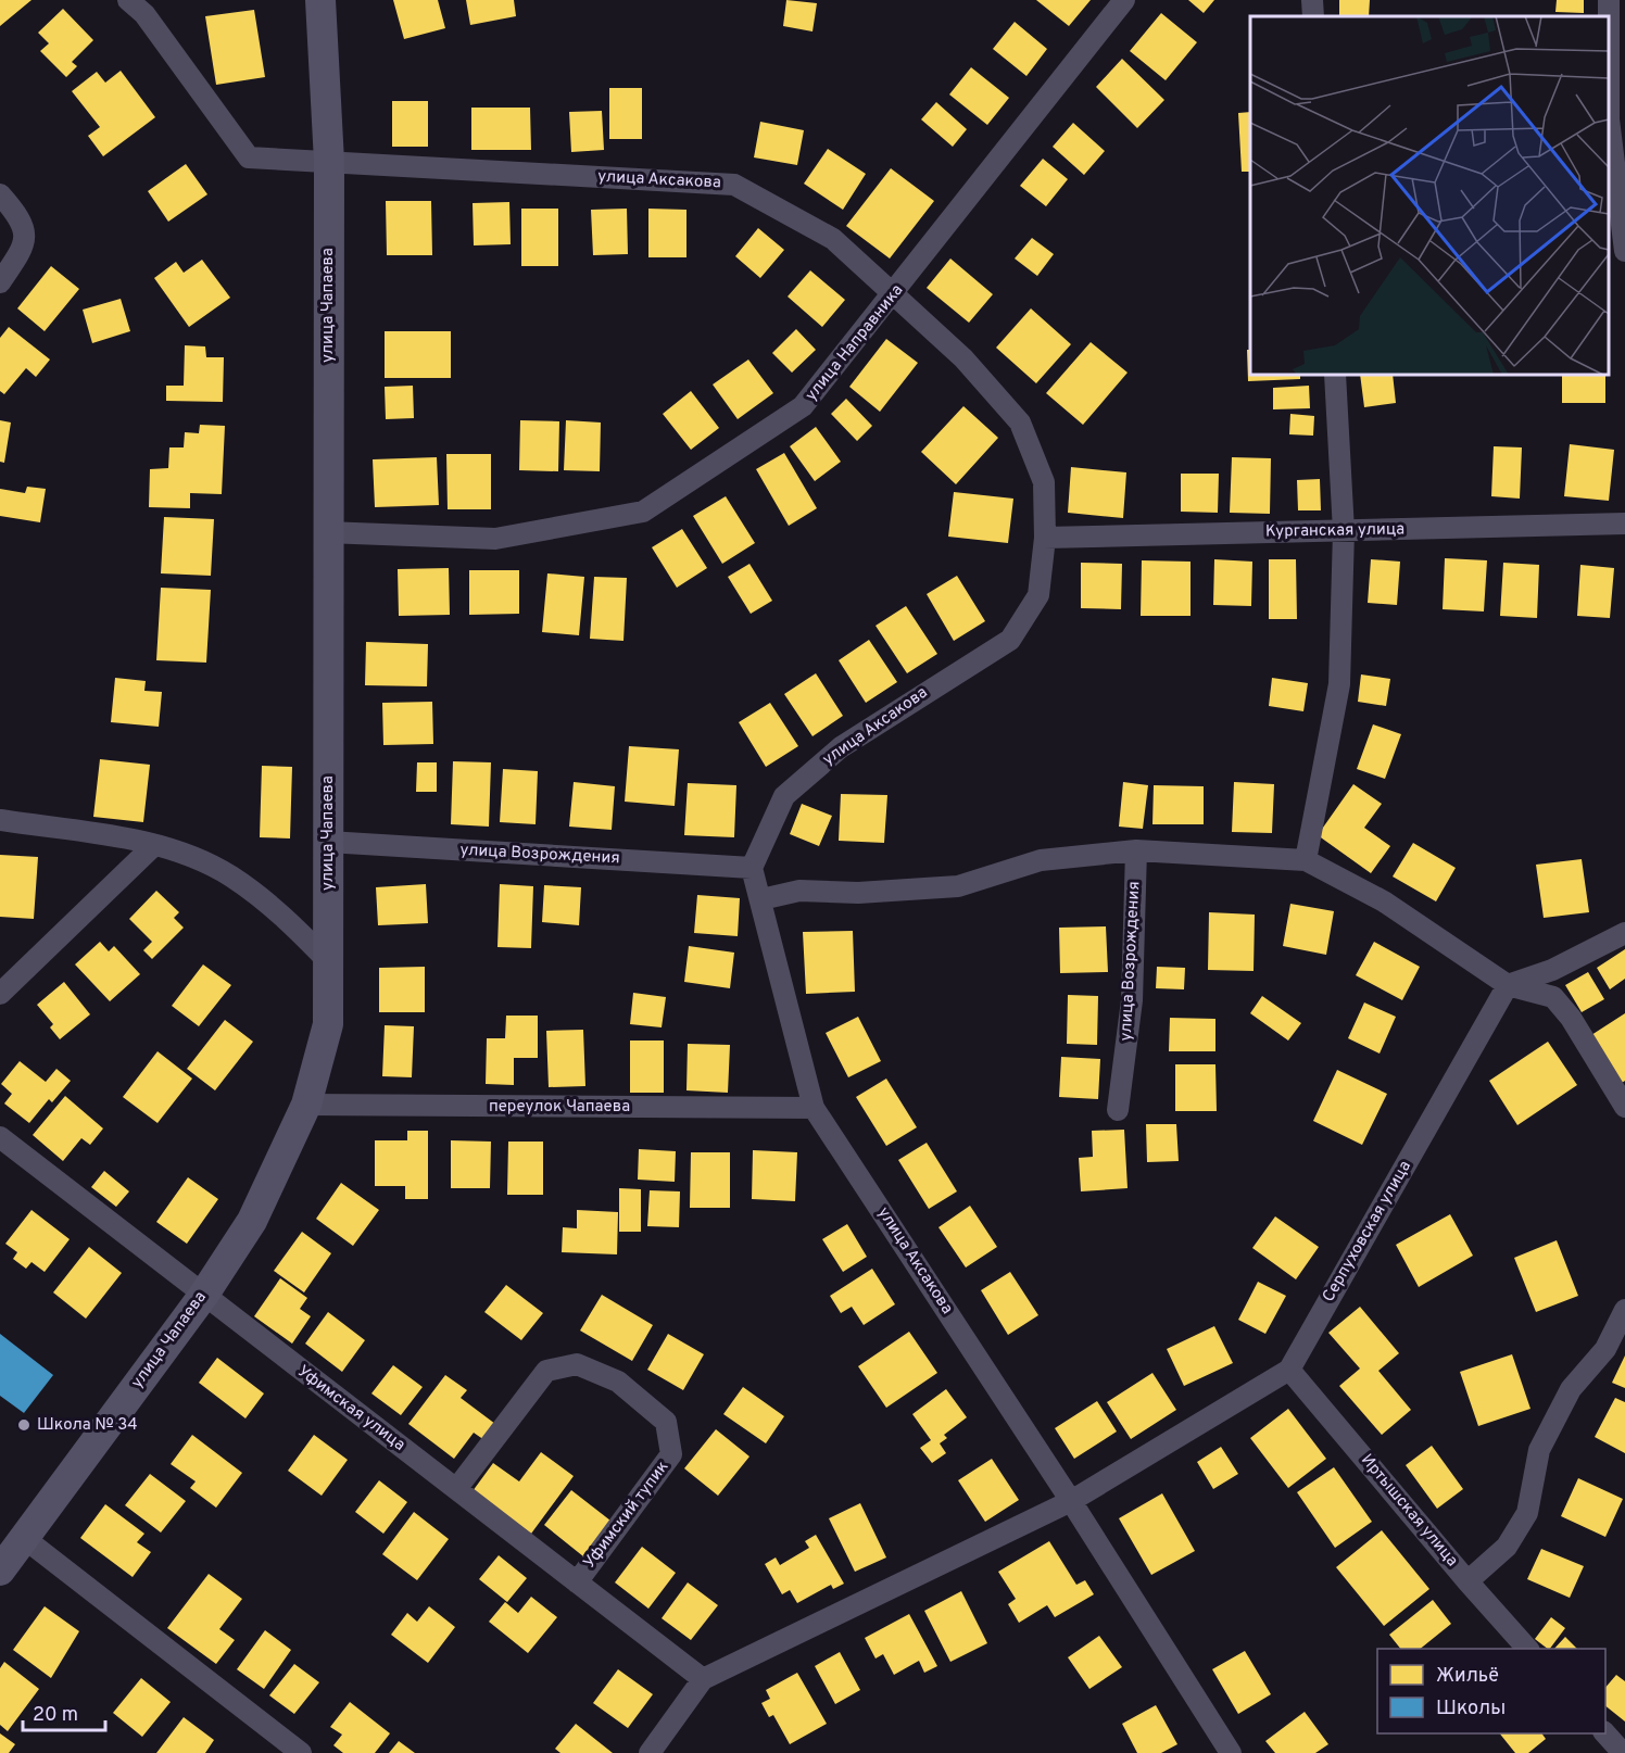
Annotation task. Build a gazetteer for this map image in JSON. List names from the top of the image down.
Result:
{
  "streets": {
    "street": [
      "улица Аксакова",
      "улица Чапаева",
      "улица Направника",
      "Курганская улица",
      "улица Возрождения",
      "переулок Чапаева",
      "Серпуховская улица",
      "Уфимская улица",
      "Иртышская улица",
      "Уфимский тупик"
    ]
  },
  "crossings": [
    ["улица Аксакова", "улица Чапаева"],
    ["улица Аксакова", "улица Направника"],
    ["улица Аксакова", "Курганская улица"],
    ["улица Аксакова", "улица Возрождения"],
    ["улица Аксакова", "переулок Чапаева"],
    ["улица Аксакова", "Серпуховская улица"],
    ["улица Чапаева", "улица Направника"],
    ["улица Чапаева", "улица Возрождения"],
    ["улица Чапаева", "переулок Чапаева"],
    ["улица Чапаева", "Уфимская улица"],
    ["Серпуховская улица", "Уфимская улица"],
    ["Серпуховская улица", "Иртышская улица"],
    ["Уфимская улица", "Уфимский тупик"]
  ],
  "places": ["Школа № 34"],
  "legend": ["Жильё", "Школы"],
  "scale_bar": "20 m"
}
